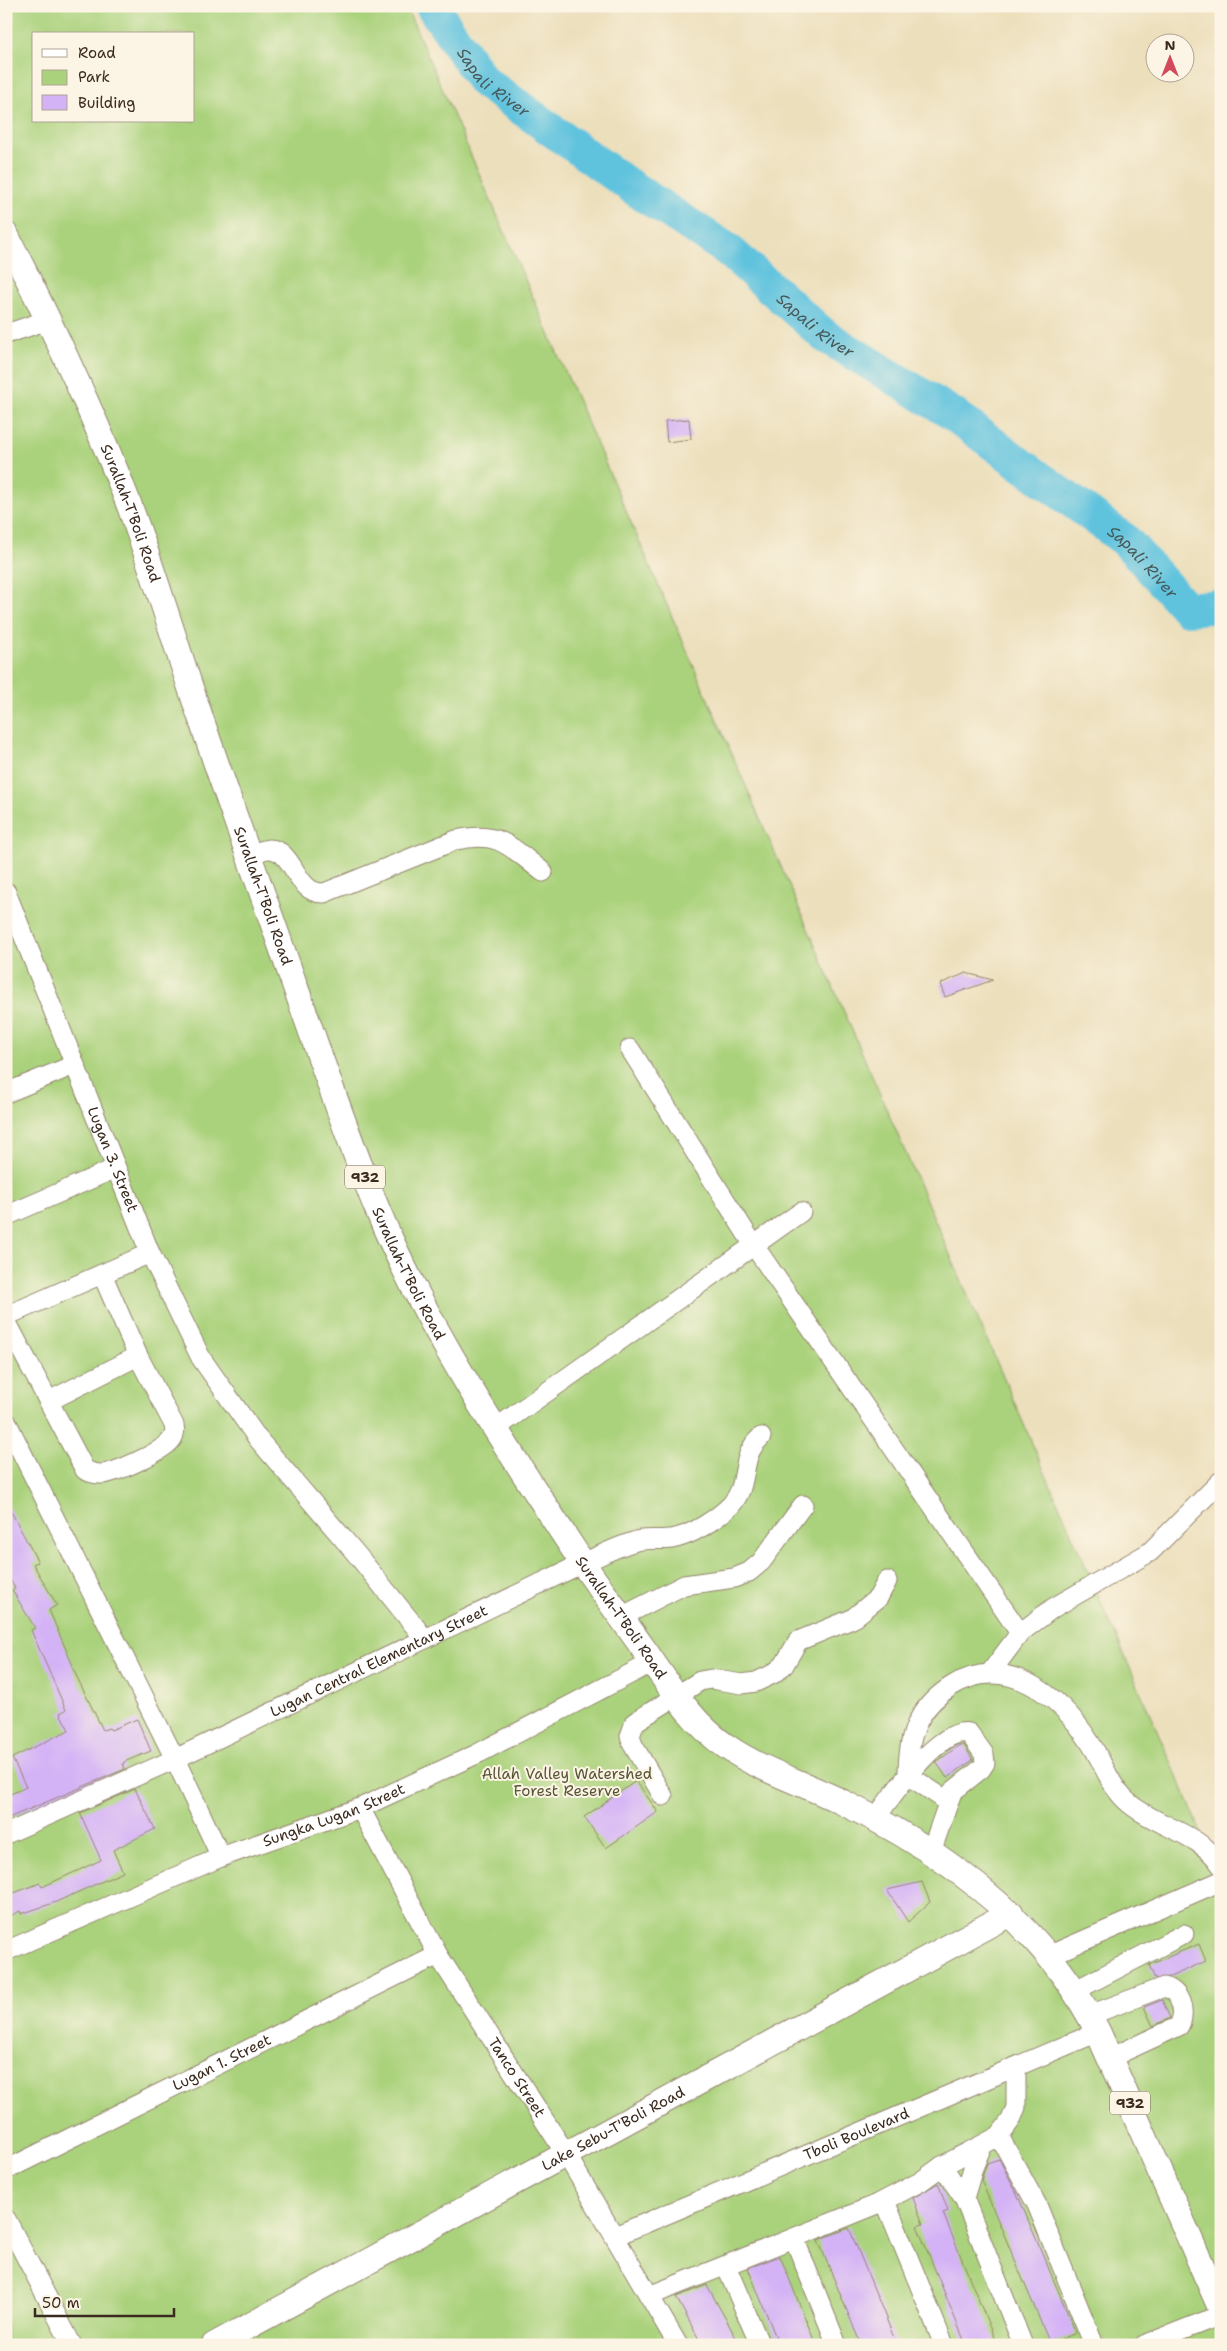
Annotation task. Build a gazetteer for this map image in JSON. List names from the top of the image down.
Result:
{
  "streets": {
    "main road": ["Surallah-T'Boli Road", "932", "Lake Sebu-T'Boli Road"],
    "street": [
      "Lugan 3. Street",
      "Lugan Central Elementary Street",
      "Sungka Lugan Street",
      "Lugan 1. Street",
      "Tanco Street",
      "Tboli Boulevard"
    ]
  },
  "crossings": [
    ["Surallah-T'Boli Road", "932"],
    ["Surallah-T'Boli Road", "Lugan Central Elementary Street"],
    ["Surallah-T'Boli Road", "Sungka Lugan Street"],
    ["Surallah-T'Boli Road", "Lake Sebu-T'Boli Road"],
    ["Lugan 3. Street", "Lugan Central Elementary Street"],
    ["932", "Lake Sebu-T'Boli Road"],
    ["932", "Tboli Boulevard"],
    ["Sungka Lugan Street", "Tanco Street"],
    ["Lugan 1. Street", "Tanco Street"],
    ["Tanco Street", "Lake Sebu-T'Boli Road"],
    ["Tanco Street", "Tboli Boulevard"]
  ],
  "water": ["Sapali River"],
  "parks": ["Allah Valley Watershed Forest Reserve"],
  "legend": ["Road", "Park", "Building"],
  "scale_bar": "50 m",
  "north": "top"
}
